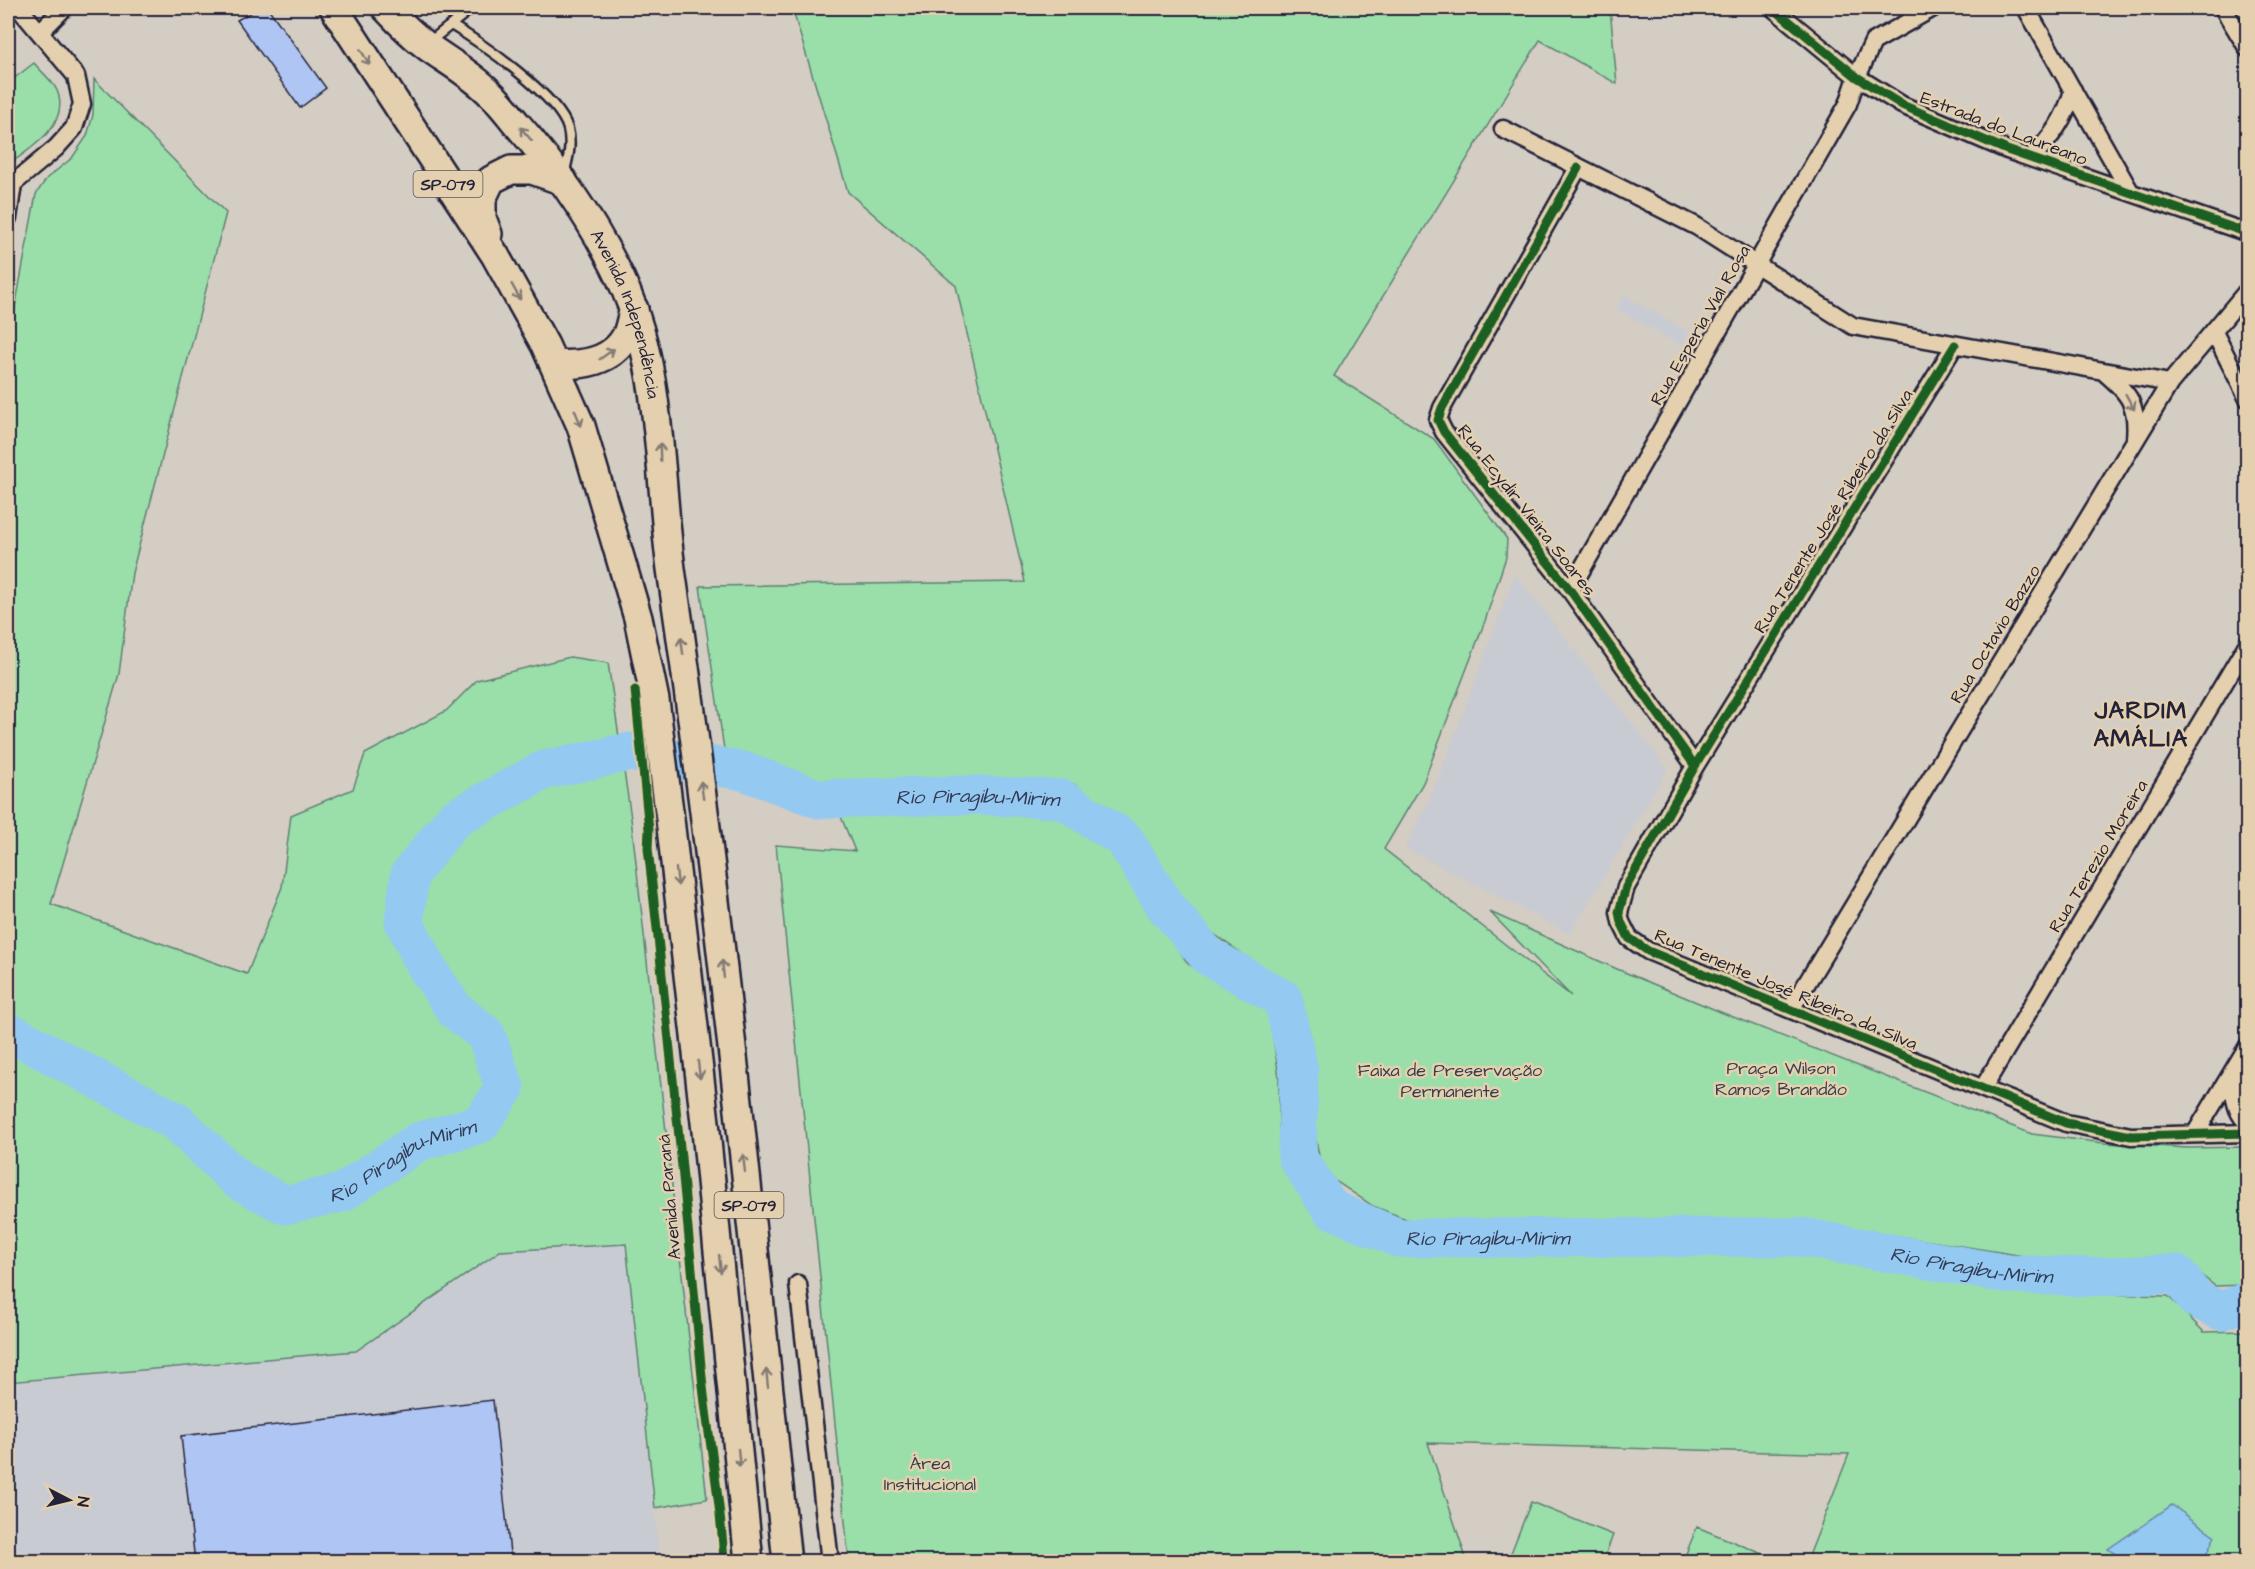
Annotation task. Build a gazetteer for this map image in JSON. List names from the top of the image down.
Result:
{
  "streets": {
    "main road": ["SP-079", "Avenida Independência"],
    "street": [
      "Estrada do Laureano",
      "Rua Esperia Vial Rosa",
      "Rua Ecydir Vieira Soares",
      "Rua Tenente José Ribeiro da Silva",
      "Rua Octavio Bazzo",
      "Rua Terezio Moreira"
    ],
    "cycle path": ["Avenida Paraná"]
  },
  "crossings": [
    ["Estrada do Laureano", "Rua Esperia Vial Rosa"],
    ["Rua Esperia Vial Rosa", "Rua Ecydir Vieira Soares"],
    ["Rua Ecydir Vieira Soares", "Rua Tenente José Ribeiro da Silva"],
    ["Rua Tenente José Ribeiro da Silva", "Rua Octavio Bazzo"],
    ["Rua Tenente José Ribeiro da Silva", "Rua Terezio Moreira"]
  ],
  "districts": ["JARDIM AMÁLIA"],
  "water": ["Rio Piragibu-Mirim"],
  "parks": ["Praça Wilson Ramos Brandão", "Faixa de Preservação Permanente", "Área Institucional"],
  "north": "right"
}
